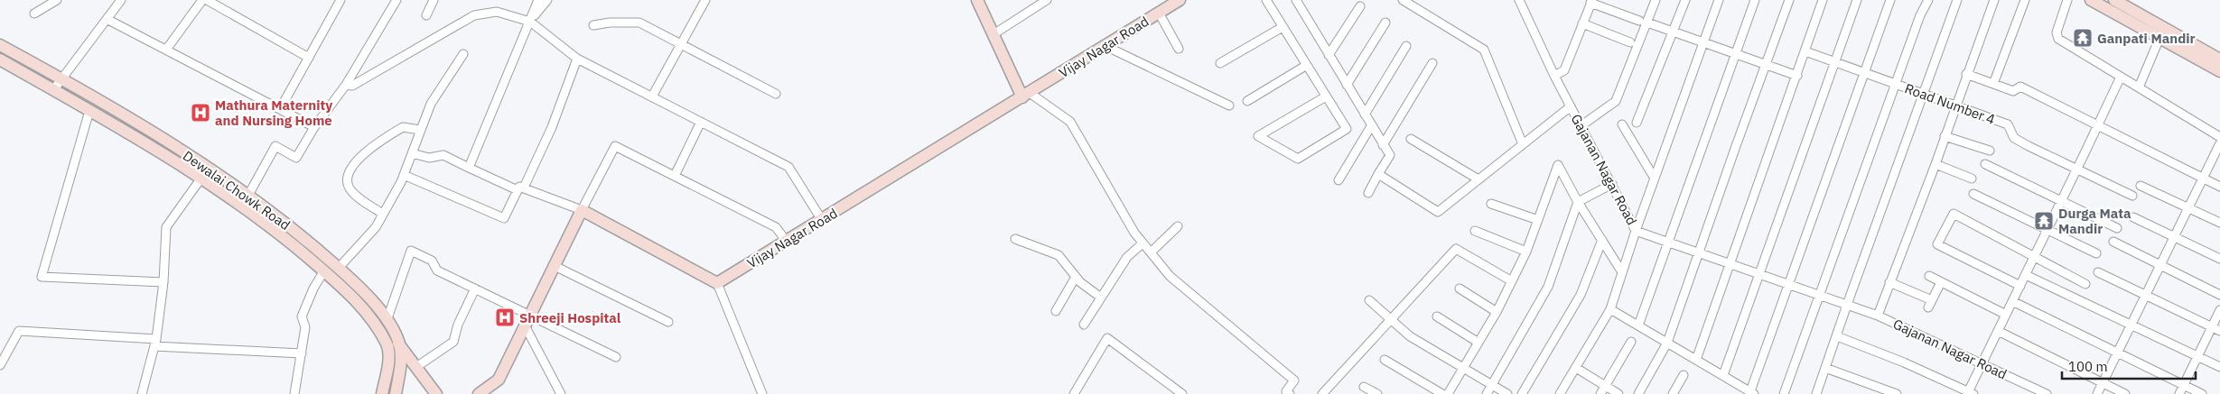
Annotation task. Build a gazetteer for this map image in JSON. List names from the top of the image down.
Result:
{
  "streets": {
    "main road": ["Vijay Nagar Road", "Dewalai Chowk Road"],
    "street": ["Road Number 4", "Gajanan Nagar Road"]
  },
  "crossings": [
    ["Road Number 4", "Gajanan Nagar Road"]
  ],
  "places": {
    "temple": ["Ganpati Mandir", "Durga Mata Mandir"],
    "hospital": ["Mathura Maternity and Nursing Home", "Shreeji Hospital"]
  },
  "scale_bar": "100 m"
}
